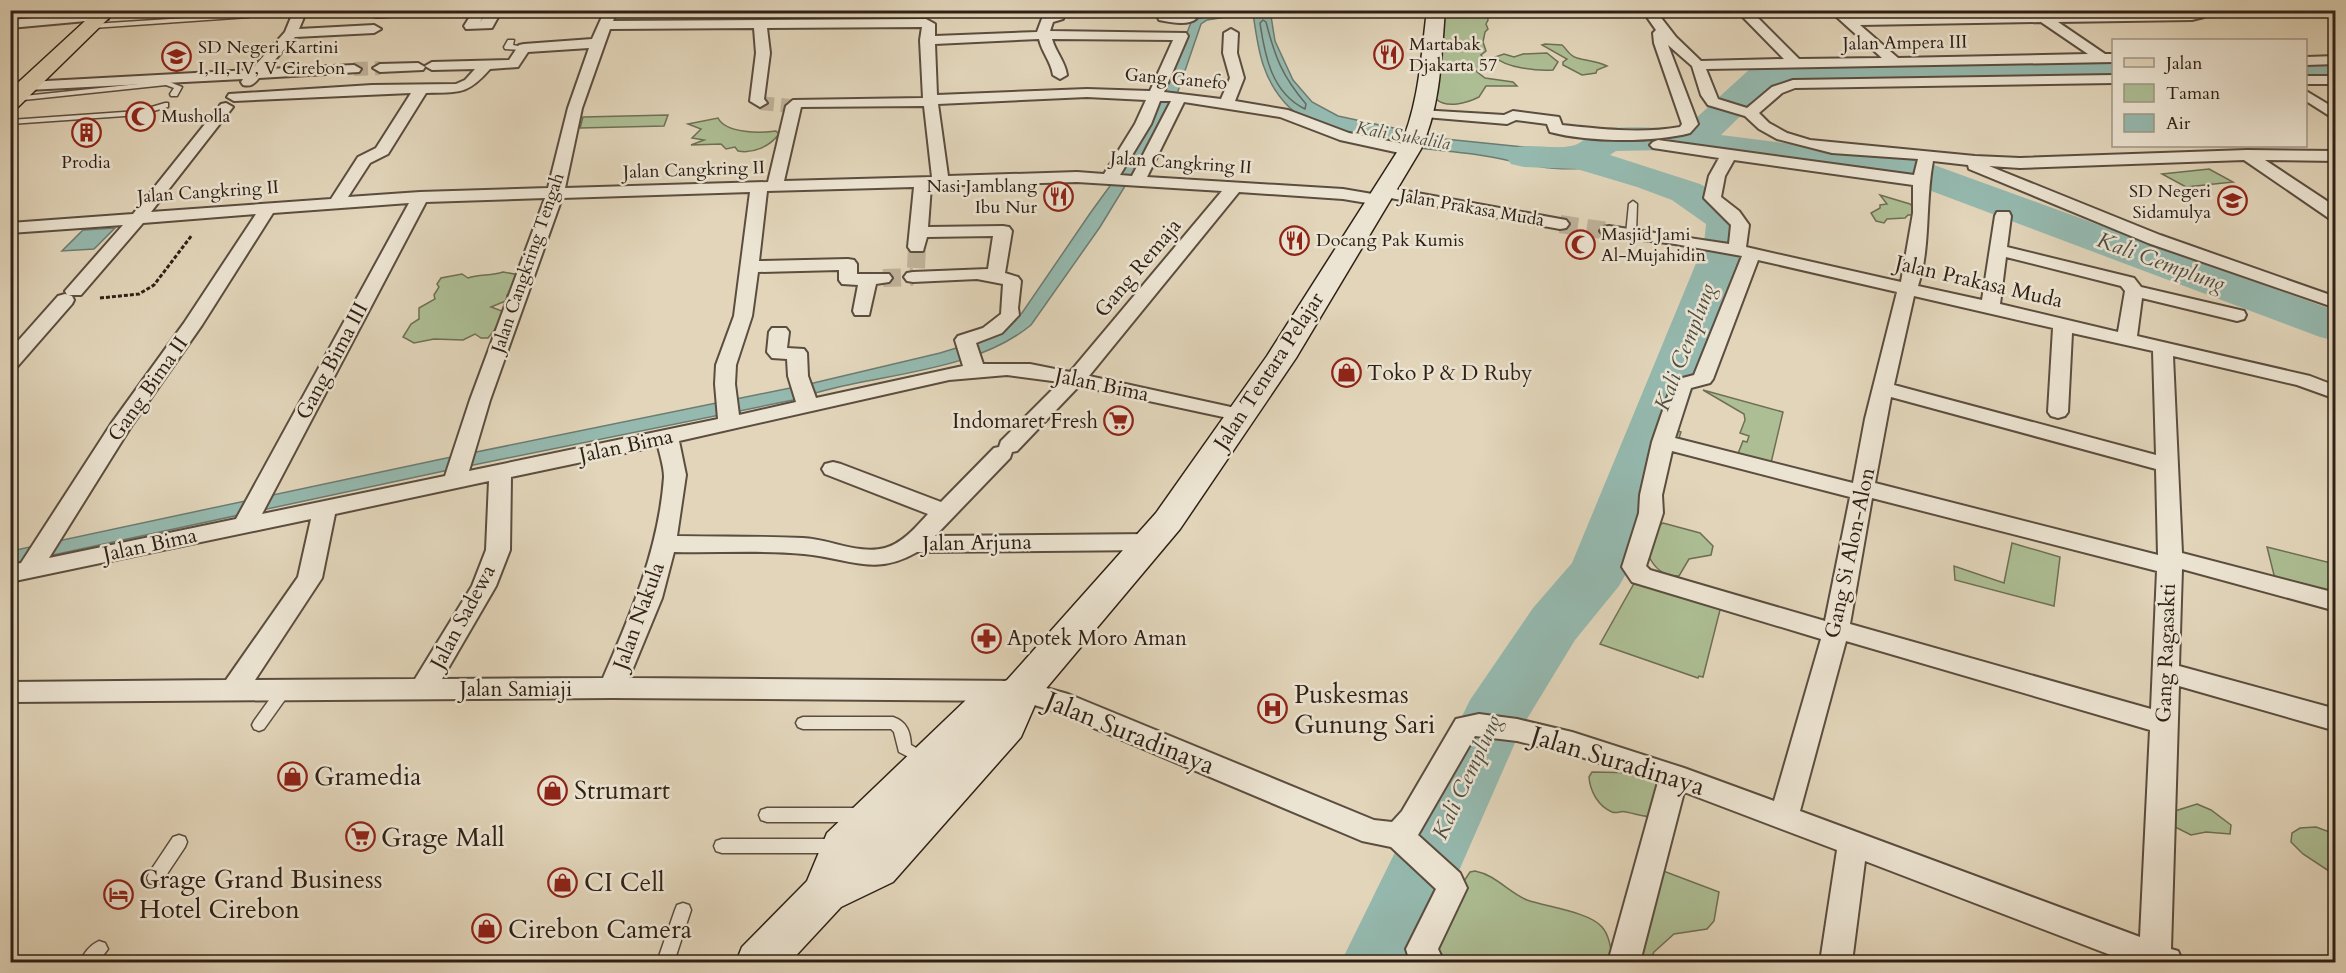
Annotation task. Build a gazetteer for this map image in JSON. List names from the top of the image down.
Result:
{
  "streets": {
    "main road": ["Jalan Tentara Pelajar"],
    "street": [
      "Jalan Ampera III",
      "Gang Ganefo",
      "Jalan Cangkring II",
      "Jalan Prakasa Muda",
      "Jalan Cangkring Tengah",
      "Gang Remaja",
      "Gang Bima III",
      "Jalan Bima",
      "Gang Bima II",
      "Jalan Arjuna",
      "Gang Si Alon-Alon",
      "Jalan Nakula",
      "Jalan Sadewa",
      "Gang Ragasakti",
      "Jalan Samiaji",
      "Jalan Suradinaya"
    ]
  },
  "crossings": [
    ["Gang Ganefo", "Jalan Cangkring II"],
    ["Gang Ganefo", "Jalan Tentara Pelajar"],
    ["Jalan Cangkring II", "Jalan Prakasa Muda"],
    ["Jalan Cangkring II", "Jalan Cangkring Tengah"],
    ["Jalan Cangkring II", "Gang Remaja"],
    ["Jalan Cangkring II", "Gang Bima III"],
    ["Jalan Cangkring II", "Jalan Tentara Pelajar"],
    ["Jalan Cangkring II", "Gang Bima II"],
    ["Jalan Prakasa Muda", "Jalan Tentara Pelajar"],
    ["Jalan Prakasa Muda", "Gang Si Alon-Alon"],
    ["Jalan Prakasa Muda", "Gang Ragasakti"],
    ["Jalan Cangkring Tengah", "Jalan Bima"],
    ["Gang Remaja", "Jalan Bima"],
    ["Gang Remaja", "Jalan Arjuna"],
    ["Gang Bima III", "Jalan Bima"],
    ["Jalan Tentara Pelajar", "Jalan Bima"],
    ["Jalan Tentara Pelajar", "Jalan Arjuna"],
    ["Jalan Tentara Pelajar", "Jalan Samiaji"],
    ["Jalan Tentara Pelajar", "Jalan Suradinaya"],
    ["Jalan Bima", "Gang Bima II"],
    ["Jalan Bima", "Jalan Nakula"],
    ["Jalan Bima", "Jalan Sadewa"],
    ["Jalan Arjuna", "Jalan Nakula"],
    ["Gang Si Alon-Alon", "Jalan Suradinaya"],
    ["Jalan Nakula", "Jalan Samiaji"],
    ["Jalan Sadewa", "Jalan Samiaji"],
    ["Gang Ragasakti", "Jalan Suradinaya"],
    ["Jalan Samiaji", "Jalan Suradinaya"]
  ],
  "water": ["Kali Sukalila", "Kali Cemplung"],
  "places": {
    "restaurant": ["Martabak Djakarta 57", "Nasi Jamblang Ibu Nur", "Docang Pak Kumis"],
    "school or university": ["SD Negeri Kartini I, II, IV, V Cirebon", "SD Negeri Sidamulya"],
    "mosque": ["Musholla", "Masjid Jami Al-Mujahidin"],
    "building": ["Prodia"],
    "shop": [
      "Toko P & D Ruby",
      "Gramedia",
      "Strumart",
      "CI Cell",
      "Cirebon Camera"
    ],
    "supermarket": ["Indomaret Fresh", "Grage Mall"],
    "pharmacy": ["Apotek Moro Aman"],
    "hospital": ["Puskesmas Gunung Sari"],
    "hotel": ["Grage Grand Business Hotel Cirebon"]
  },
  "legend": ["Jalan", "Taman", "Air"]
}
